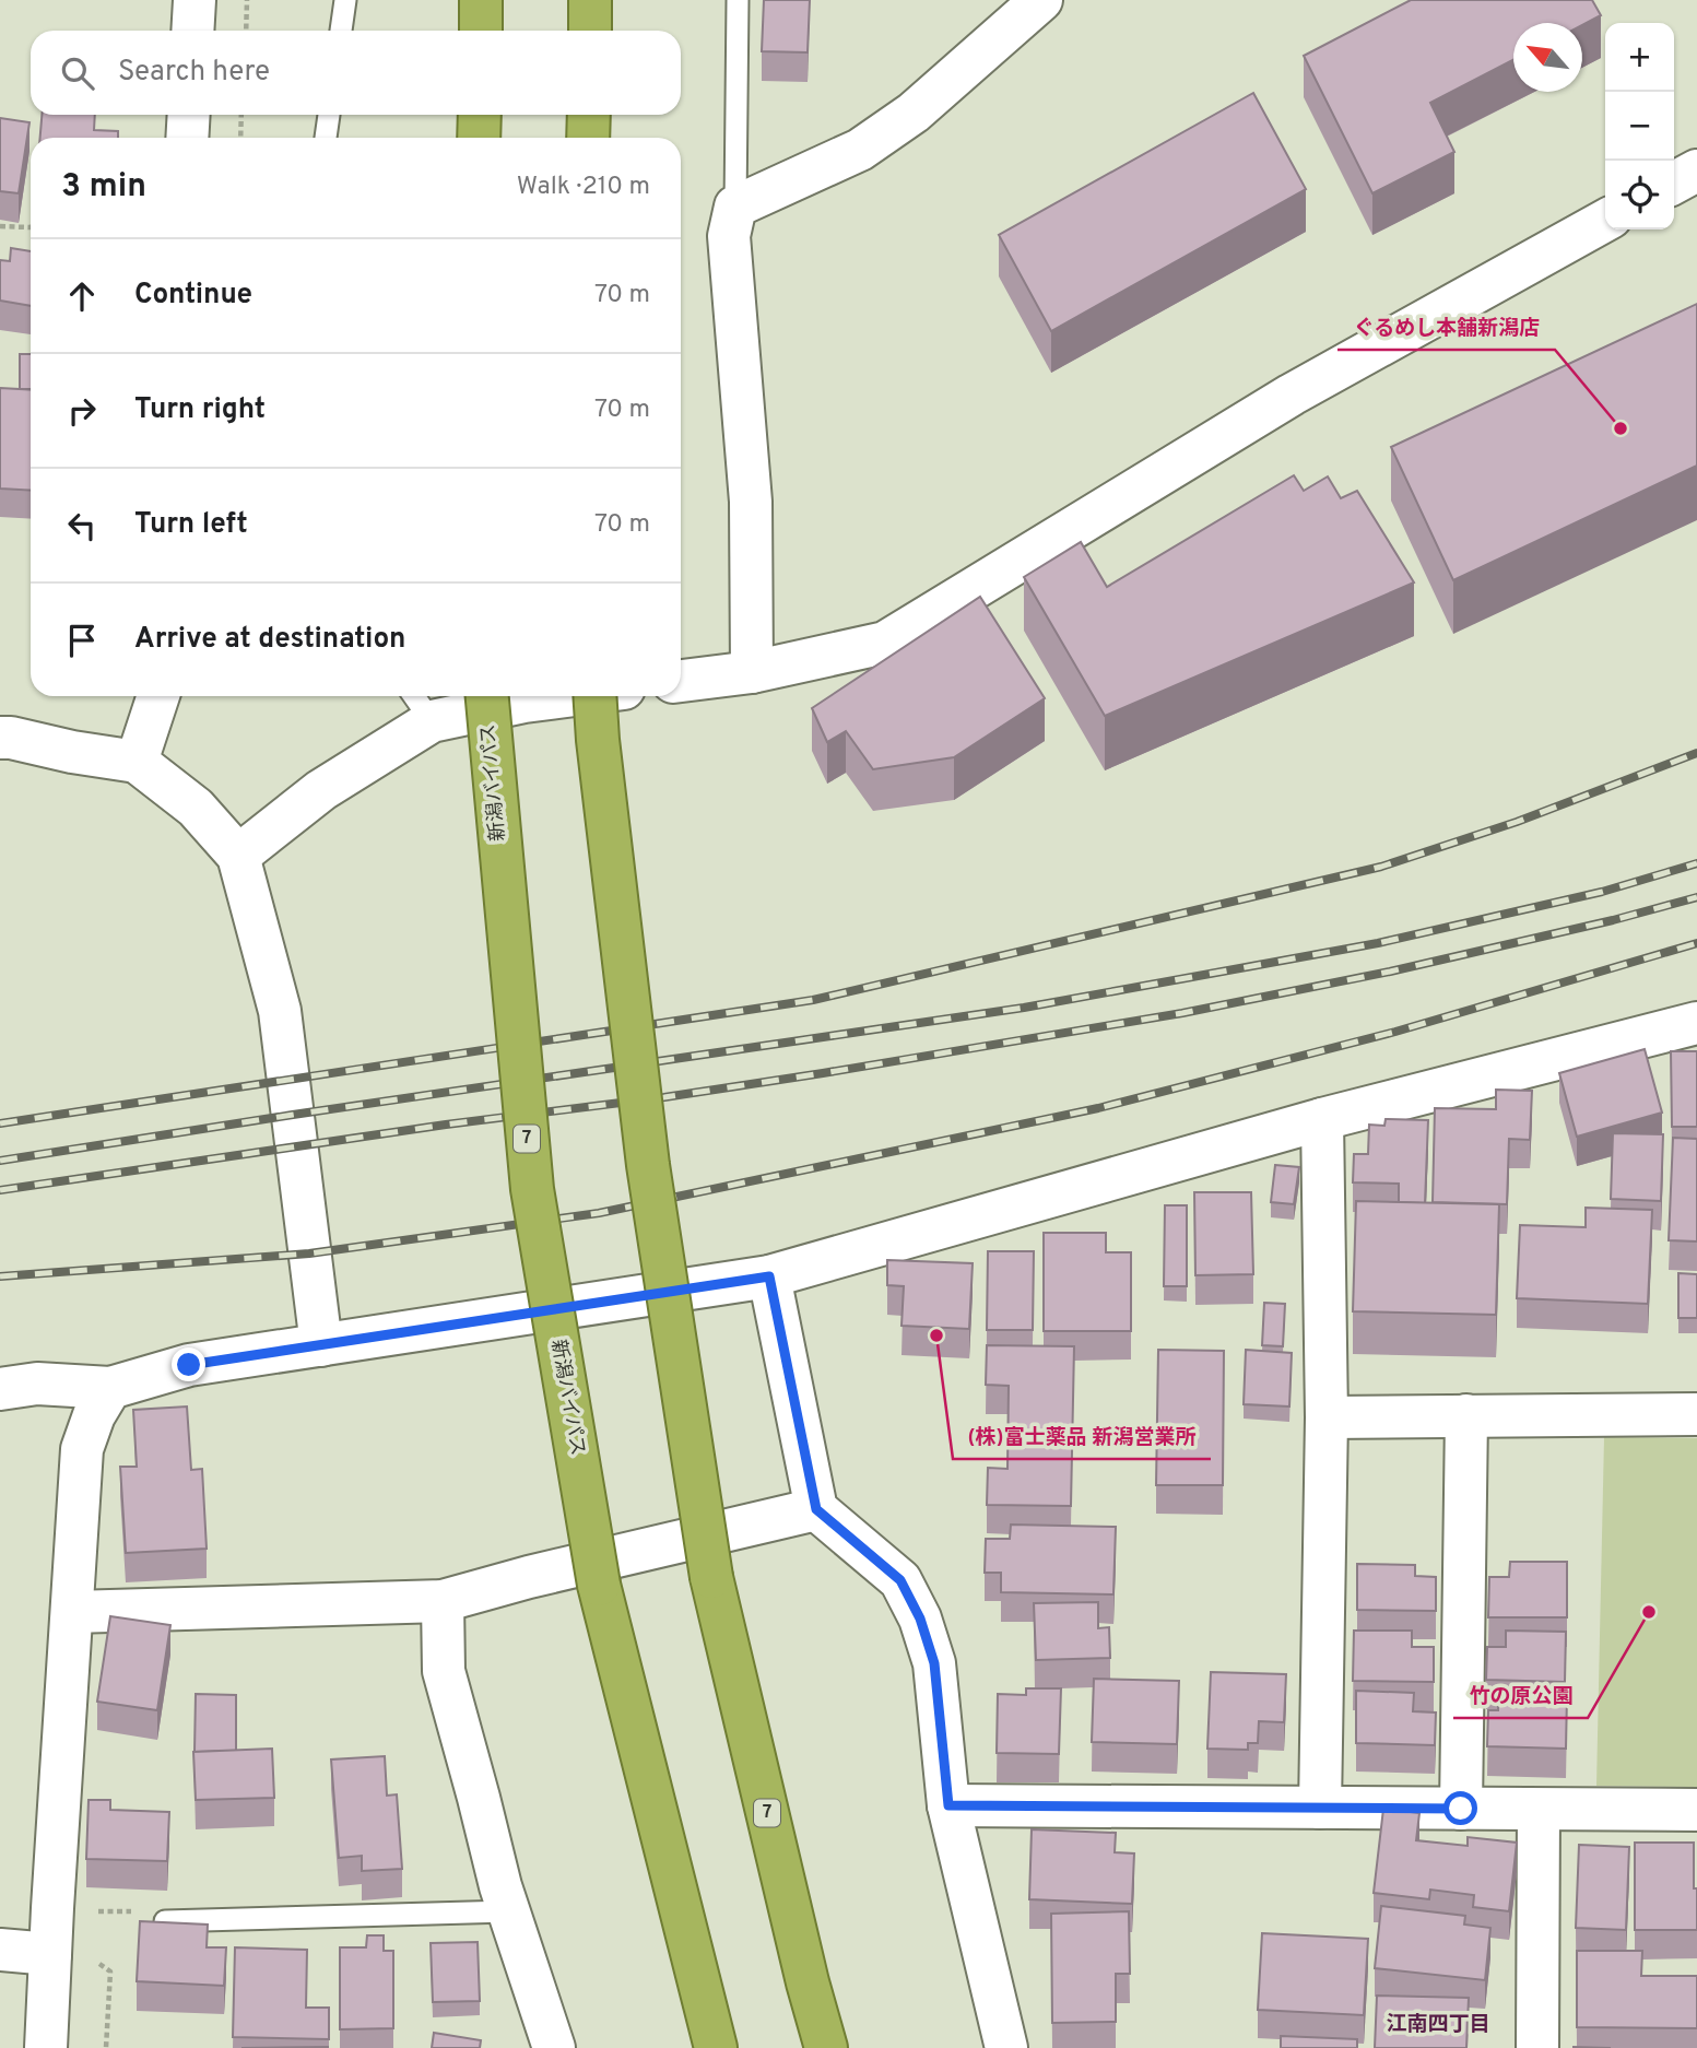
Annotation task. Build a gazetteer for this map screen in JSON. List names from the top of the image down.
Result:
{
  "streets": {
    "highway": ["新潟バイパス", "7"]
  },
  "districts": ["江南四丁目"],
  "places": ["ぐるめし本舗新潟店", "(株)富士薬品 新潟営業所", "竹の原公園"],
  "north": "top left",
  "page": {
    "map_buttons": ["+", "−"],
    "search": "Search here",
    "heading": ["3 min", "Walk · 210 m"],
    "list": [
      ["Continue", "70 m"],
      ["Turn right", "70 m"],
      ["Turn left", "70 m"],
      "Arrive at destination"
    ]
  }
}
